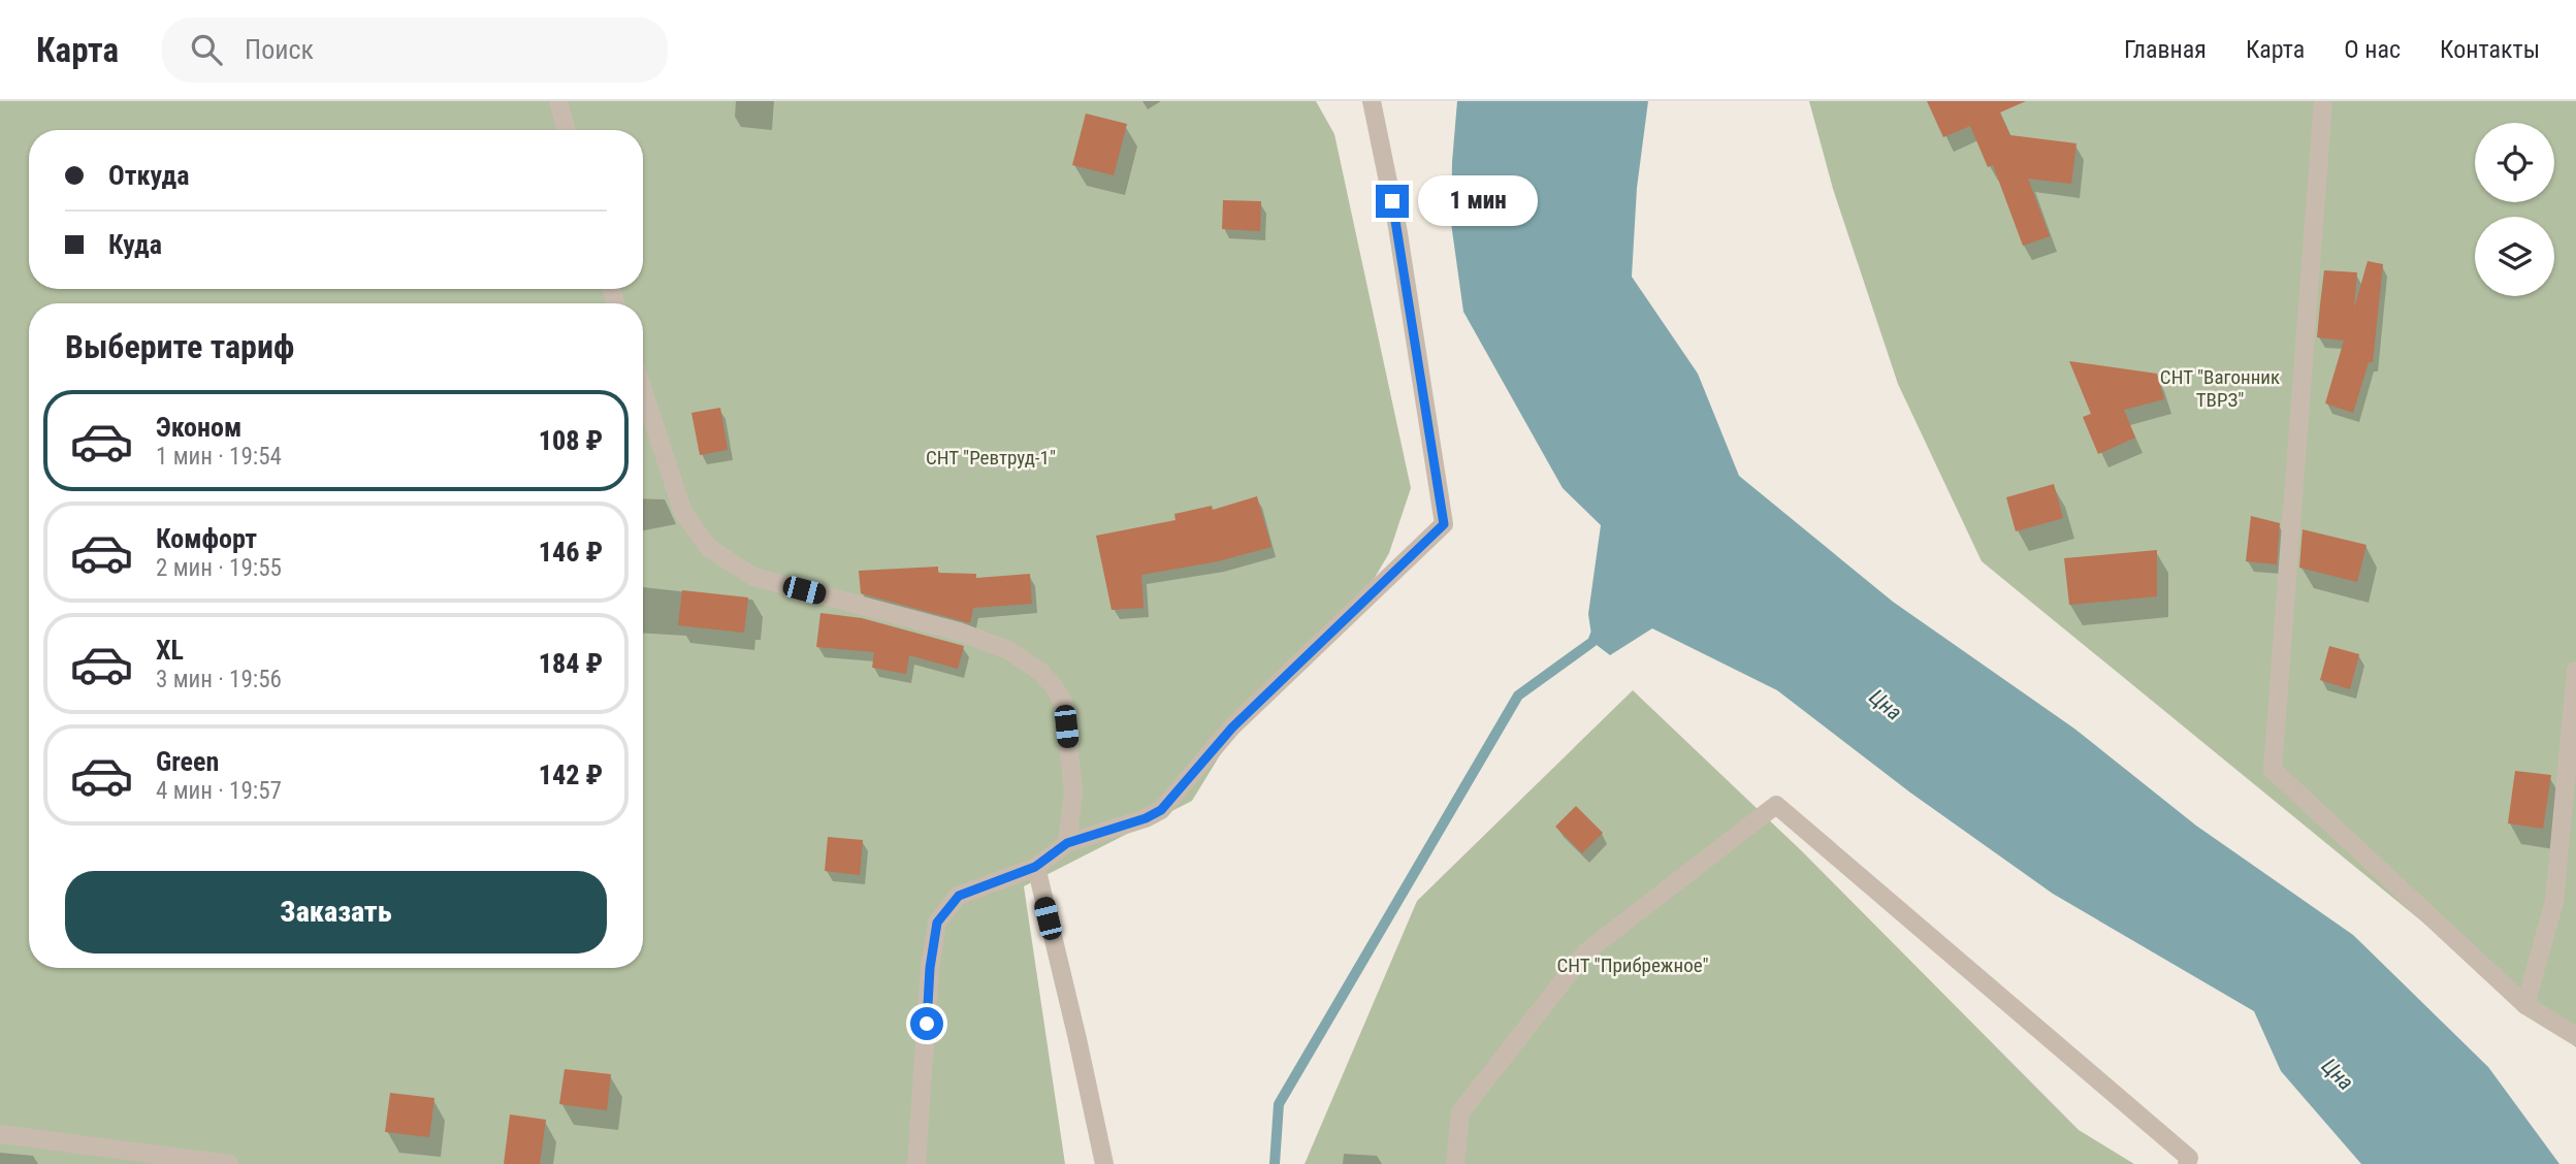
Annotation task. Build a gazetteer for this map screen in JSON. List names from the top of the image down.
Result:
{
  "water": ["Цна"],
  "parks": ["СНТ \"Вагонник ТВРЗ\"", "СНТ \"Ревтруд-1\"", "СНТ \"Прибрежное\""],
  "page": {
    "header": "Карта",
    "search": "Поиск",
    "nav": [
      "Главная",
      "Карта",
      "О нас",
      "Контакты"
    ],
    "banner": ["Откуда", "Куда"],
    "bubble": "1 мин",
    "heading": "Выберите тариф",
    "list": [
      {
        "name": "Эконом",
        "note": "1 мин · 19:54",
        "value": "108 ₽"
      },
      {
        "name": "Комфорт",
        "note": "2 мин · 19:55",
        "value": "146 ₽"
      },
      {
        "name": "XL",
        "note": "3 мин · 19:56",
        "value": "184 ₽"
      },
      {
        "name": "Green",
        "note": "4 мин · 19:57",
        "value": "142 ₽"
      }
    ],
    "buttons": "Заказать"
  }
}
